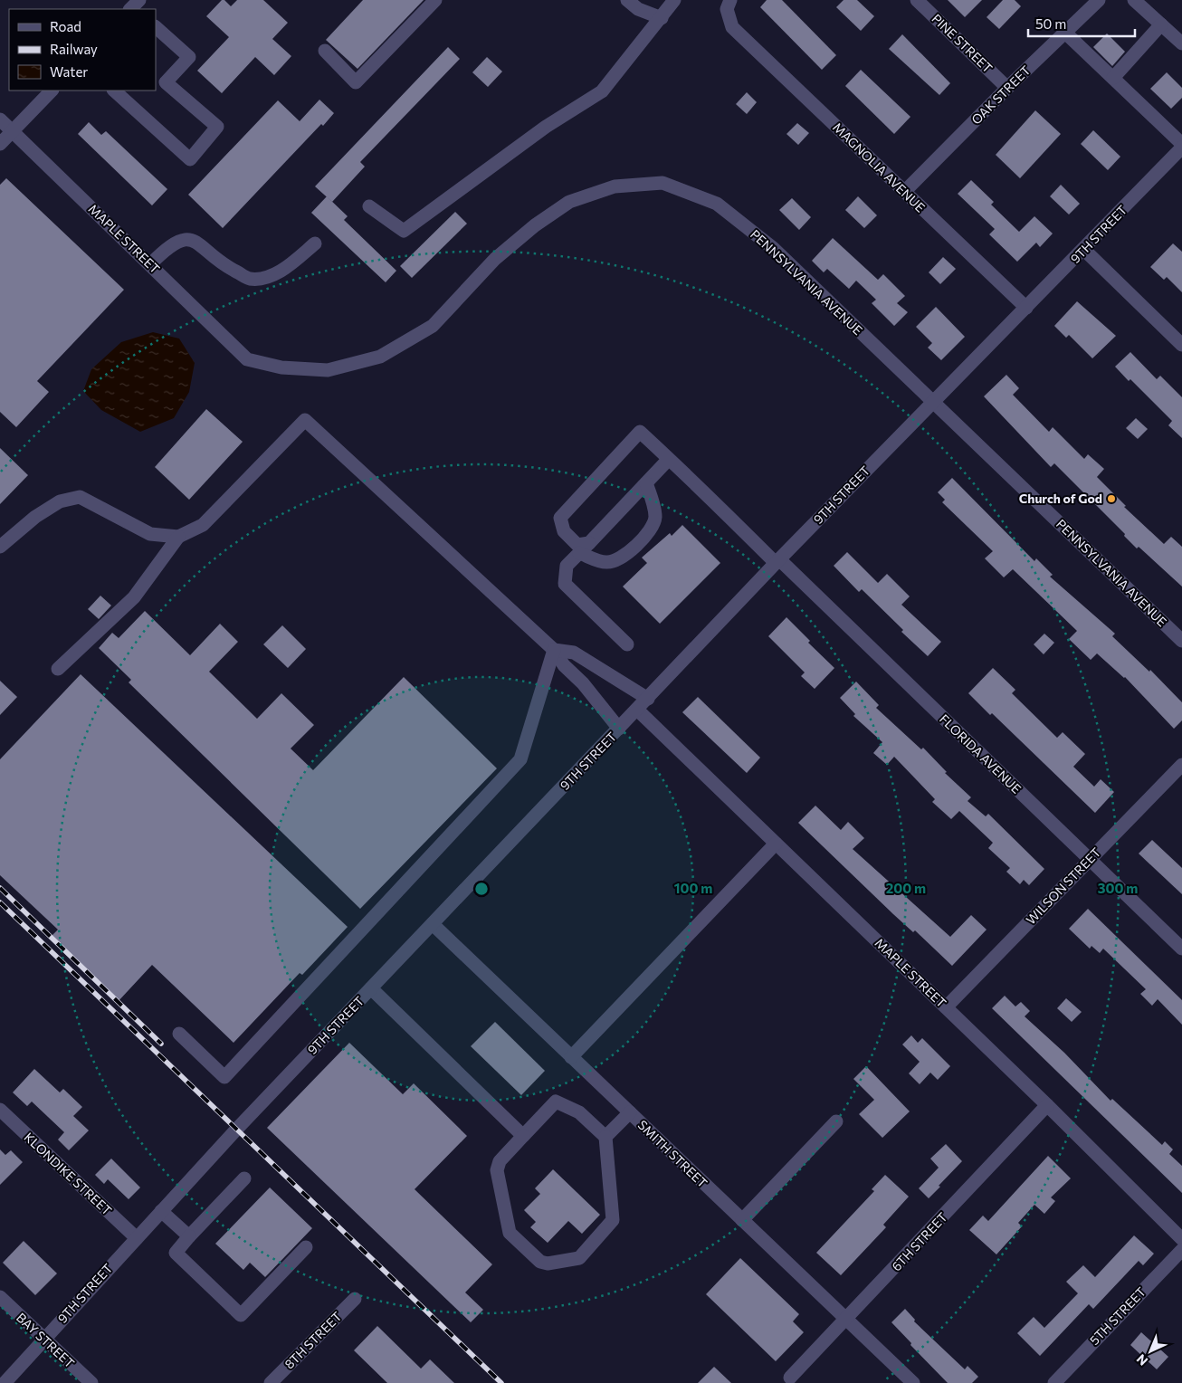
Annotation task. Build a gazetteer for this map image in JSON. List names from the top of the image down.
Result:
{
  "streets": {
    "street": [
      "PINE STREET",
      "OAK STREET",
      "MAGNOLIA AVENUE",
      "9TH STREET",
      "MAPLE STREET",
      "PENNSYLVANIA AVENUE",
      "FLORIDA AVENUE",
      "WILSON STREET",
      "SMITH STREET",
      "KLONDIKE STREET",
      "6TH STREET",
      "5TH STREET",
      "BAY STREET",
      "8TH STREET"
    ]
  },
  "crossings": [
    ["PINE STREET", "OAK STREET"],
    ["OAK STREET", "MAGNOLIA AVENUE"],
    ["MAGNOLIA AVENUE", "9TH STREET"],
    ["9TH STREET", "MAPLE STREET"],
    ["9TH STREET", "PENNSYLVANIA AVENUE"],
    ["9TH STREET", "FLORIDA AVENUE"],
    ["9TH STREET", "SMITH STREET"],
    ["9TH STREET", "KLONDIKE STREET"],
    ["9TH STREET", "BAY STREET"],
    ["MAPLE STREET", "PENNSYLVANIA AVENUE"],
    ["MAPLE STREET", "WILSON STREET"],
    ["MAPLE STREET", "6TH STREET"],
    ["FLORIDA AVENUE", "WILSON STREET"],
    ["SMITH STREET", "6TH STREET"]
  ],
  "places": ["Church of God"],
  "legend": ["Road", "Railway", "Water"],
  "scale_bar": "50 m",
  "north": "bottom left",
  "rings": ["100 m", "200 m", "300 m"]
}
